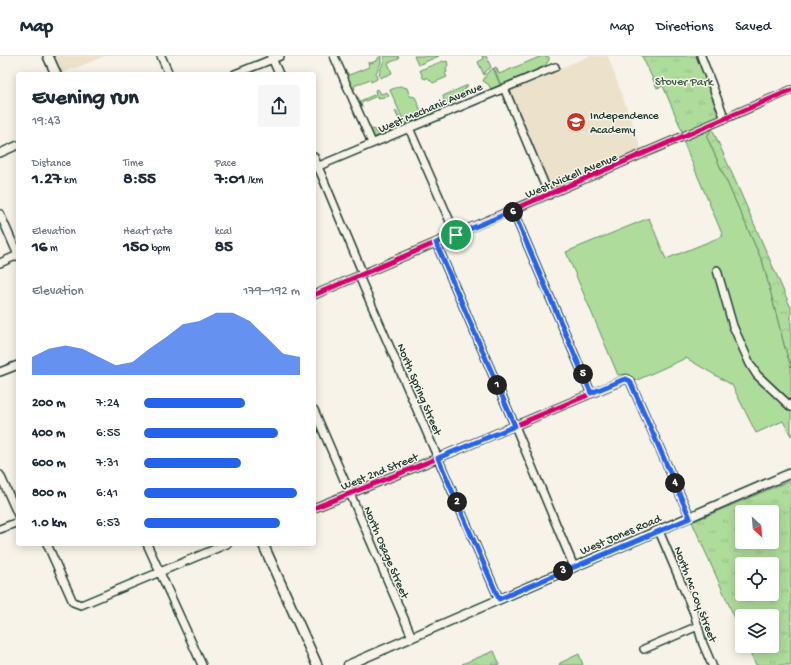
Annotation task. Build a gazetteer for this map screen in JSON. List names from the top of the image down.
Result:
{
  "streets": {
    "street": [
      "West Mechanic Avenue",
      "West Nickell Avenue",
      "North Spring Street",
      "West 2nd Street",
      "West Jones Road",
      "North Osage Street",
      "North Mc Coy Street"
    ]
  },
  "crossings": [
    ["West Mechanic Avenue", "North Spring Street"],
    ["West Nickell Avenue", "North Spring Street"],
    ["North Spring Street", "West 2nd Street"],
    ["North Spring Street", "West Jones Road"],
    ["West 2nd Street", "West Jones Road"],
    ["West 2nd Street", "North Osage Street"],
    ["West Jones Road", "North Osage Street"],
    ["West Jones Road", "North Mc Coy Street"]
  ],
  "parks": ["Stover Park"],
  "places": {
    "school or university": ["Independence Academy"]
  },
  "north": "bottom right",
  "page": {
    "header": "Map",
    "nav": ["Map", "Directions", "Saved"],
    "heading": ["Evening run", "19:43"],
    "stats": [
      ["Distance", "1.27 km"],
      ["Time", "8:55"],
      ["Pace", "7:01 /km"],
      ["Elevation", "16 m"],
      ["Heart rate", "150 bpm"],
      ["kcal", "85"]
    ],
    "pins": [
      "6",
      "5",
      "1",
      "4",
      "2",
      "3"
    ],
    "chart": ["Elevation", "179–192 m"],
    "list": [
      {
        "name": "200 m",
        "note": "7:24"
      },
      {
        "name": "400 m",
        "note": "6:55"
      },
      {
        "name": "600 m",
        "note": "7:31"
      },
      {
        "name": "800 m",
        "note": "6:41"
      },
      {
        "name": "1.0 km",
        "note": "6:53"
      }
    ]
  }
}
